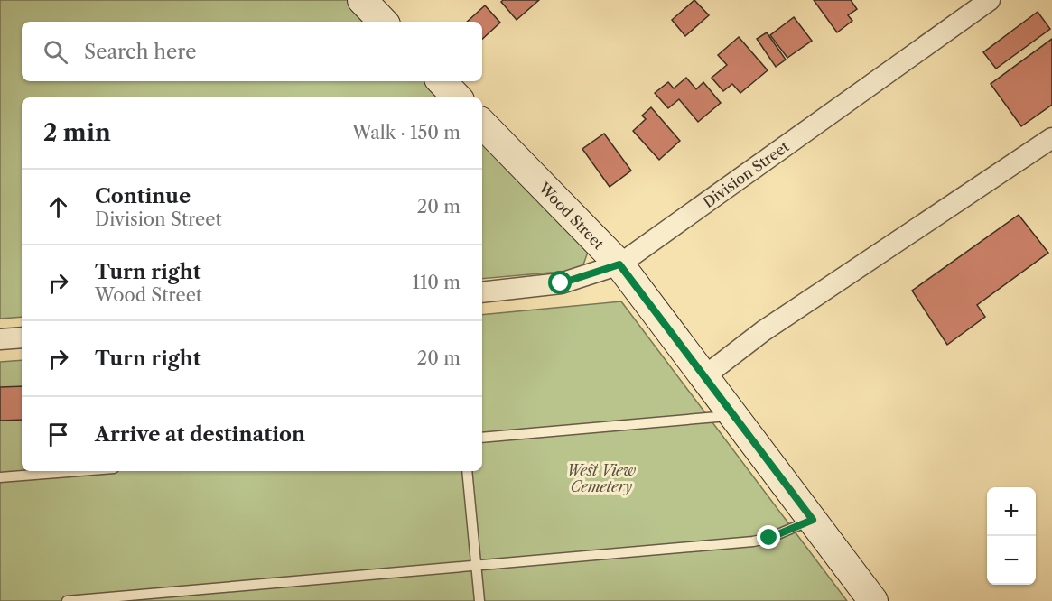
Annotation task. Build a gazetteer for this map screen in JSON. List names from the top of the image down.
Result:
{
  "streets": {
    "street": ["Division Street", "Wood Street"]
  },
  "crossings": [
    ["Division Street", "Wood Street"]
  ],
  "parks": ["West View Cemetery"],
  "page": {
    "search": "Search here",
    "heading": ["2 min", "Walk · 150 m"],
    "list": [
      ["Continue", "Division Street", "20 m"],
      ["Turn right", "Wood Street", "110 m"],
      ["Turn right", "20 m"],
      "Arrive at destination"
    ],
    "map_buttons": ["+", "−"]
  }
}
